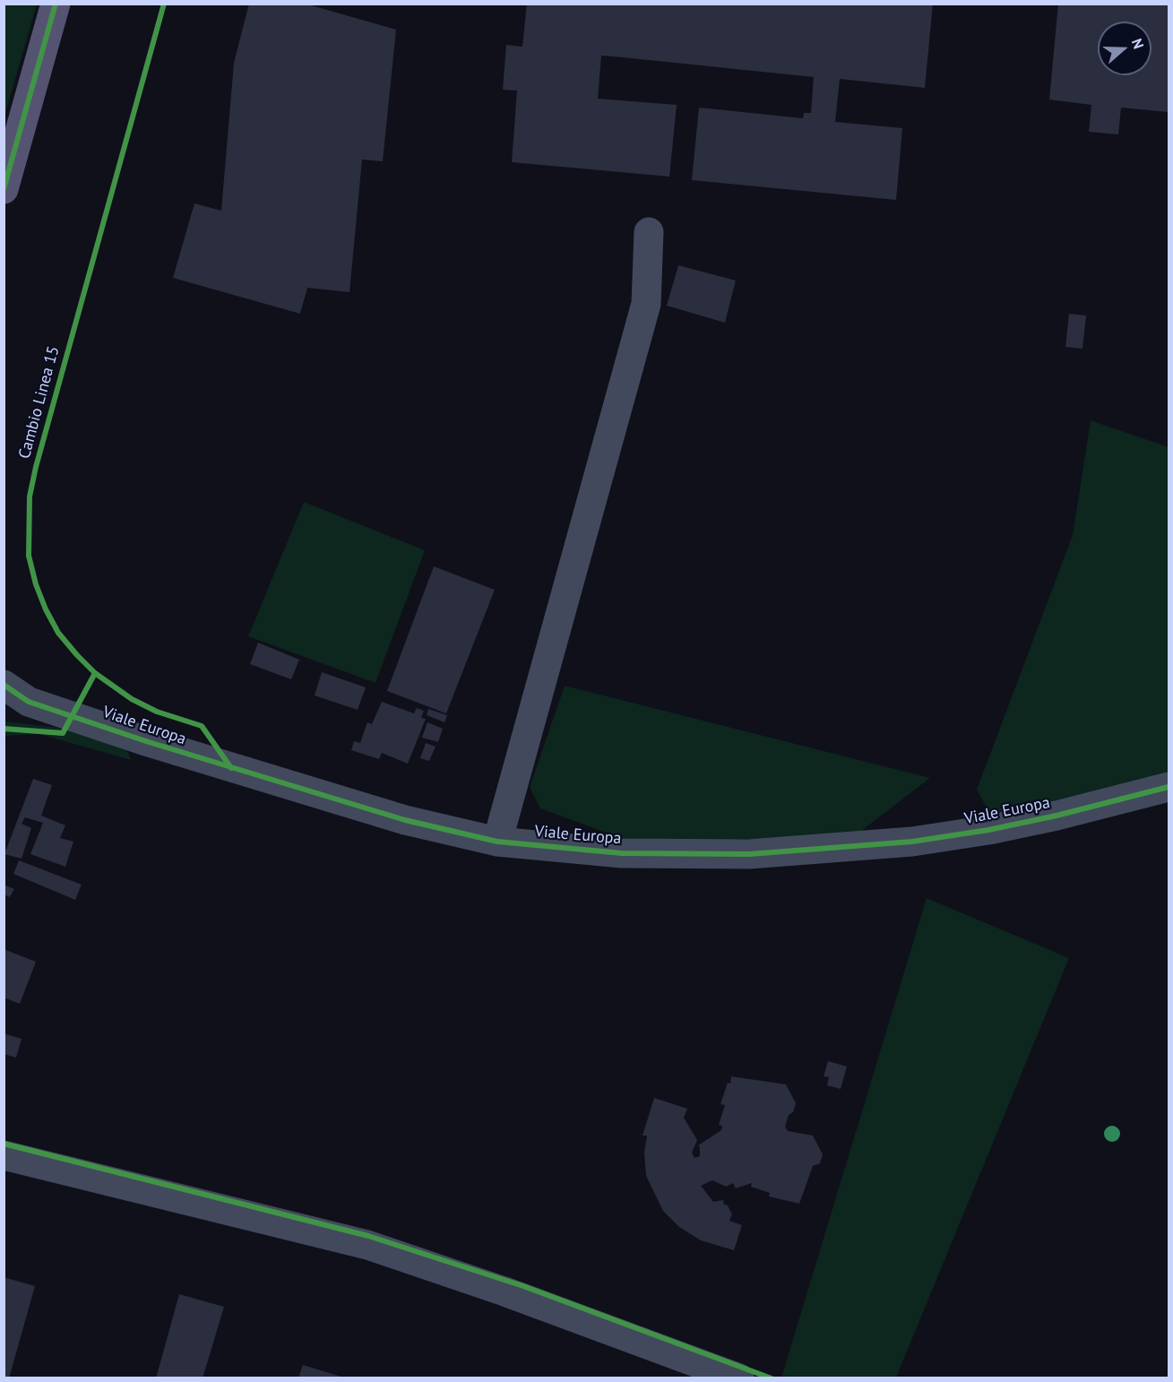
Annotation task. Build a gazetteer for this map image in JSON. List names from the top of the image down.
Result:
{
  "streets": {
    "street": ["Viale Europa"],
    "cycle path": ["Cambio Linea 15"]
  },
  "north": "right"
}
